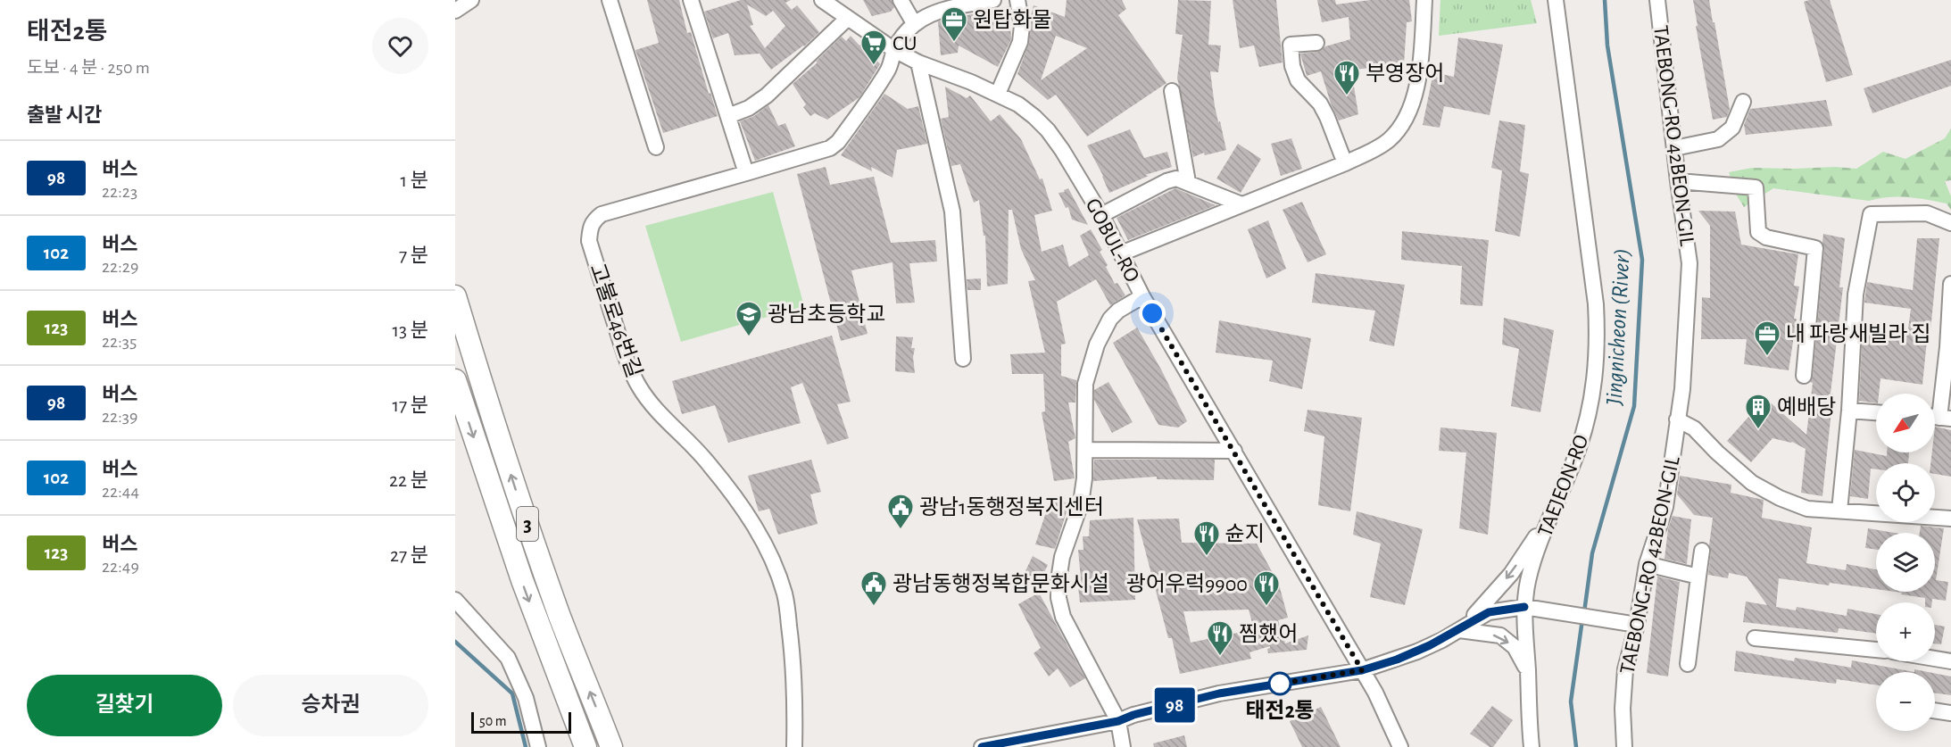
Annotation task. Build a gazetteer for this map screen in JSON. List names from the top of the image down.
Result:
{
  "streets": {
    "highway": ["3"],
    "street": [
      "TAEBONG-RO 42BEON-GIL",
      "GOBUL-RO",
      "고불로46번길",
      "TAEJEON-RO"
    ]
  },
  "crossings": [
    ["GOBUL-RO", "고불로46번길"]
  ],
  "water": ["Jingnicheon (River)"],
  "places": {
    "office": ["원탑화물", "내 파랑새빌라 집"],
    "supermarket": ["CU"],
    "restaurant": [
      "부영장어",
      "슌지",
      "광어우럭9900",
      "찜했어"
    ],
    "school or university": ["광남초등학교"],
    "building": ["예배당"],
    "public building": ["광남1동행정복지센터", "광남동행정복합문화시설"],
    "other": ["태전2통"]
  },
  "lines": ["bus line 98"],
  "scale_bar": "50 m",
  "north": "bottom left",
  "page": {
    "heading": [
      ["태전2통", "도보 · 4 분 · 250 m"],
      "출발 시간"
    ],
    "on_map": "98",
    "list": [
      {
        "mark": "98",
        "name": "버스",
        "note": "22:23",
        "value": "1 분"
      },
      {
        "mark": "102",
        "name": "버스",
        "note": "22:29",
        "value": "7 분"
      },
      {
        "mark": "123",
        "name": "버스",
        "note": "22:35",
        "value": "13 분"
      },
      {
        "mark": "98",
        "name": "버스",
        "note": "22:39",
        "value": "17 분"
      },
      {
        "mark": "102",
        "name": "버스",
        "note": "22:44",
        "value": "22 분"
      },
      {
        "mark": "123",
        "name": "버스",
        "note": "22:49",
        "value": "27 분"
      }
    ],
    "map_buttons": ["+", "−"],
    "buttons": ["길찾기", "승차권"],
    "scale": "50 m"
  }
}
